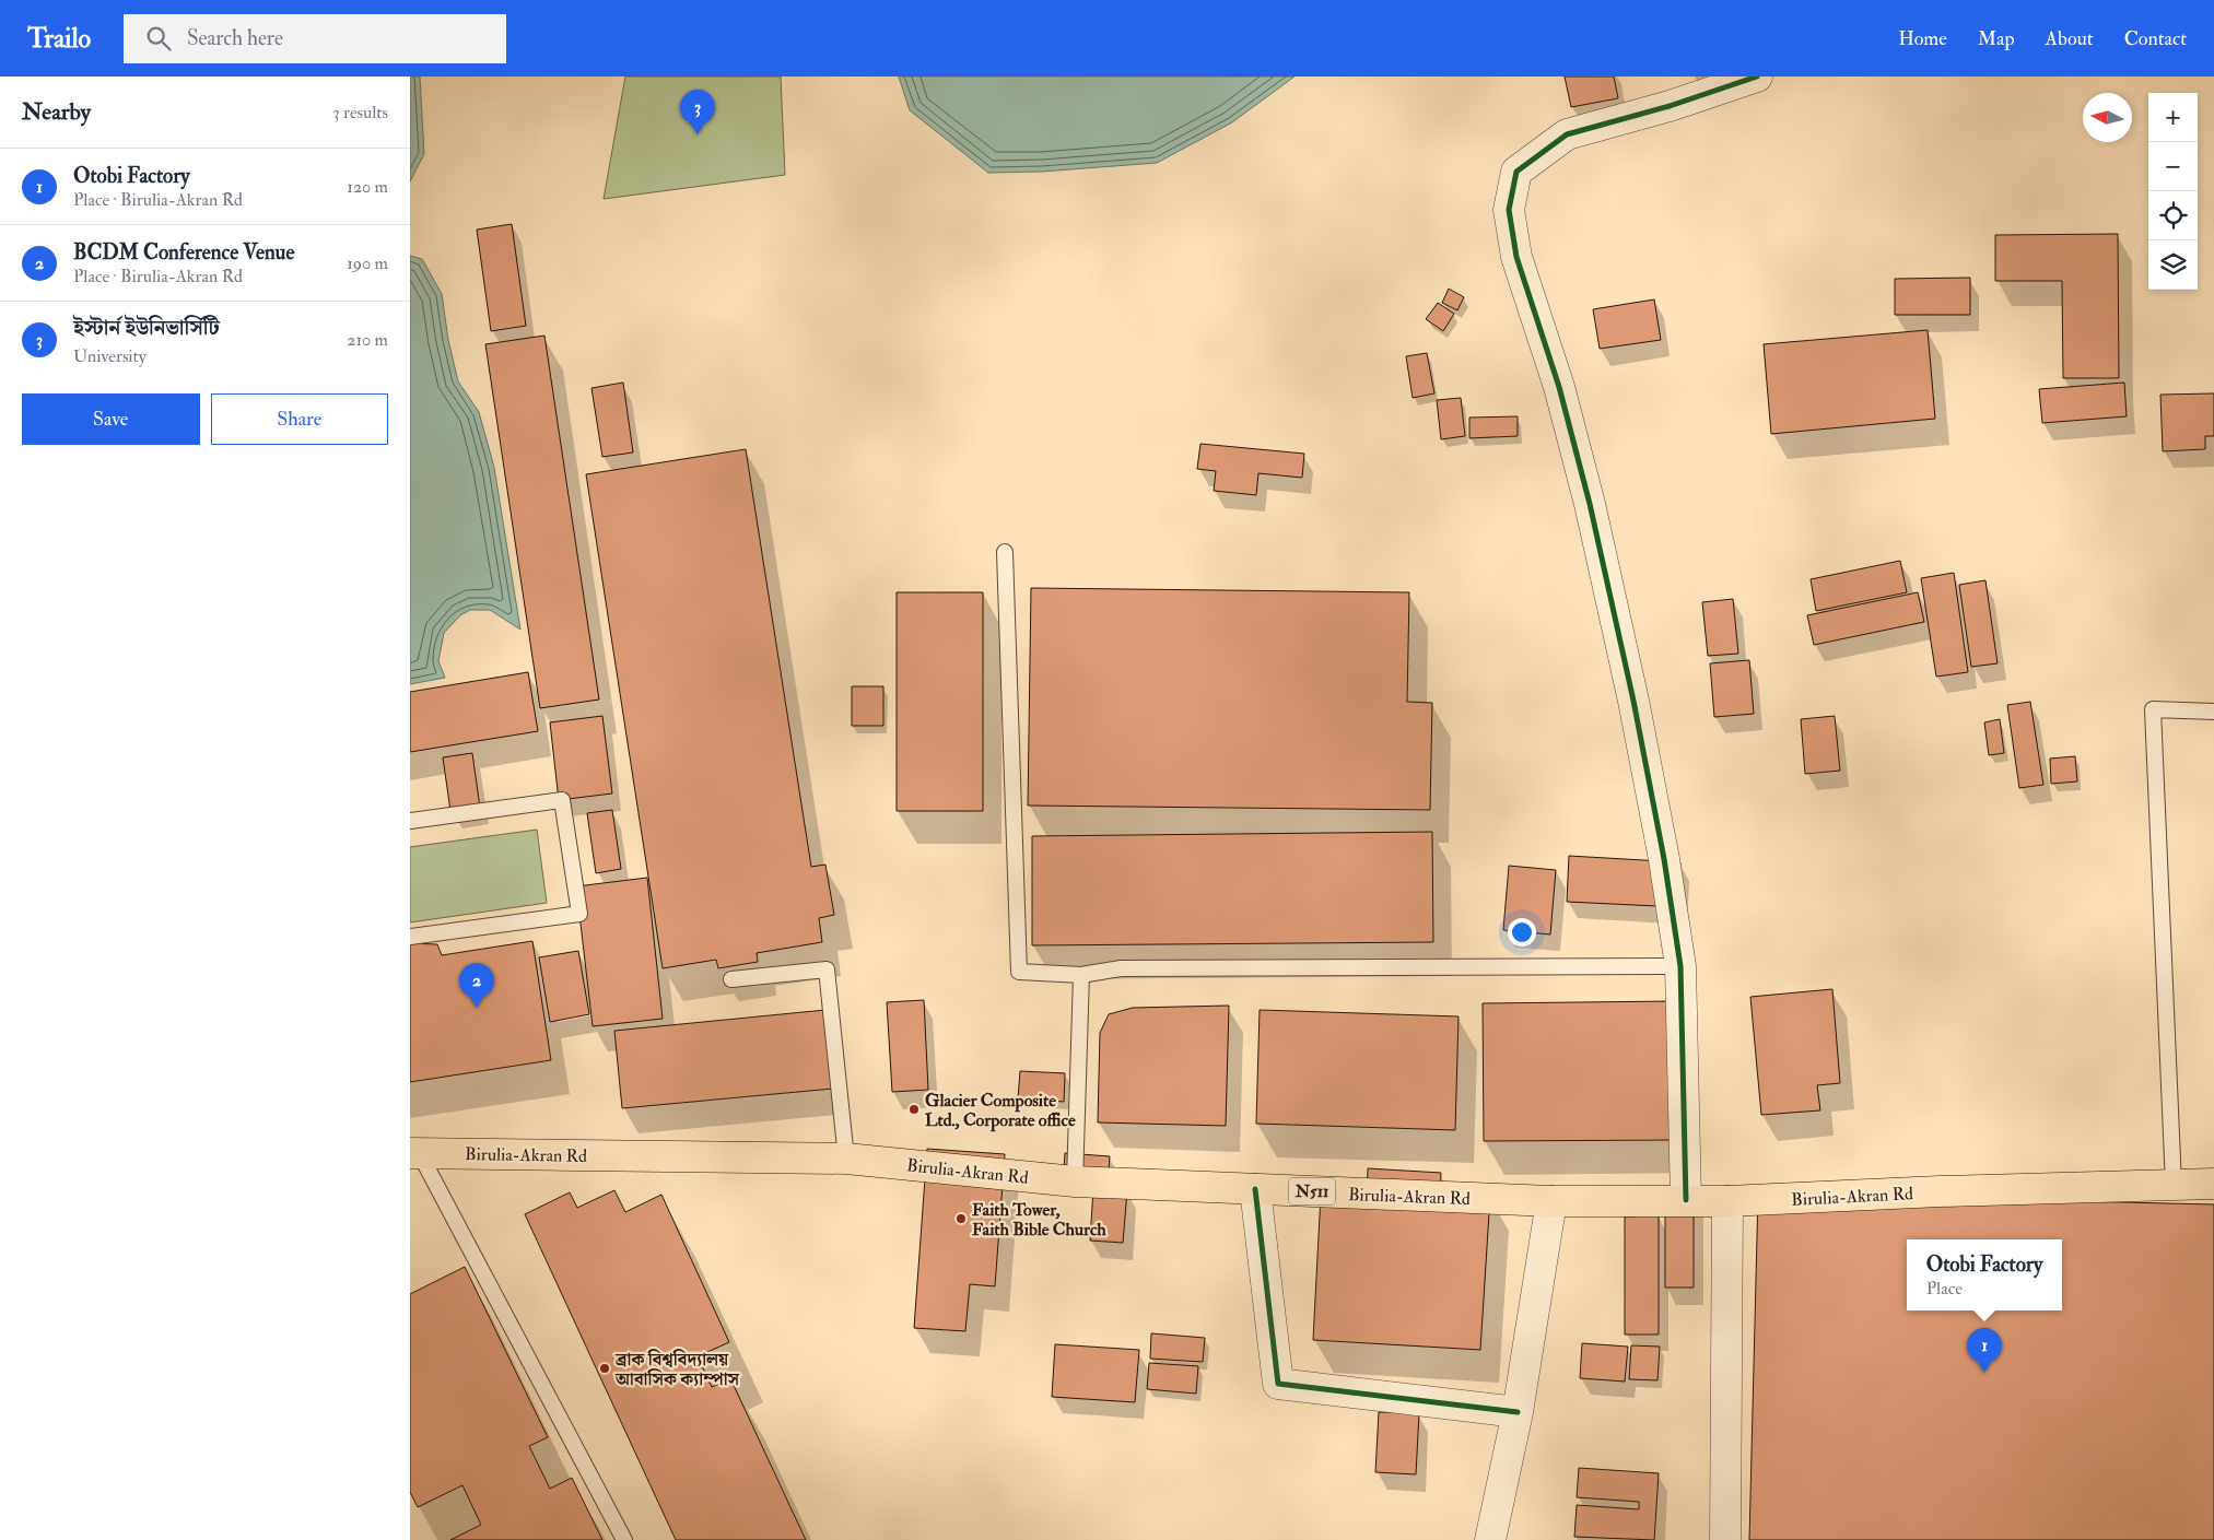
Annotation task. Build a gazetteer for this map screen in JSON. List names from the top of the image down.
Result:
{
  "streets": {
    "highway": ["Birulia-Akran Rd", "N511"]
  },
  "places": ["Glacier Composite Ltd., Corporate office", "Faith Tower, Faith Bible Church", "ব্রাক বিশ্ববিদ্যালয় আবাসিক ক্যাম্পাস"],
  "north": "left",
  "page": {
    "header": "Trailo",
    "search": "Search here",
    "nav": [
      "Home",
      "Map",
      "About",
      "Contact"
    ],
    "heading": ["Nearby", "3 results"],
    "pins": ["3", "2", "1"],
    "map_buttons": ["+", "−"],
    "list": [
      {
        "mark": "1",
        "name": "Otobi Factory",
        "note": "Place · Birulia-Akran Rd",
        "value": "120 m"
      },
      {
        "mark": "2",
        "name": "BCDM Conference Venue",
        "note": "Place · Birulia-Akran Rd",
        "value": "190 m"
      },
      {
        "mark": "3",
        "name": "ইস্টার্ন ইউনিভার্সিটি",
        "note": "University",
        "value": "210 m"
      }
    ],
    "buttons": ["Save", "Share"],
    "popup": ["Otobi Factory", "Place"]
  }
}
